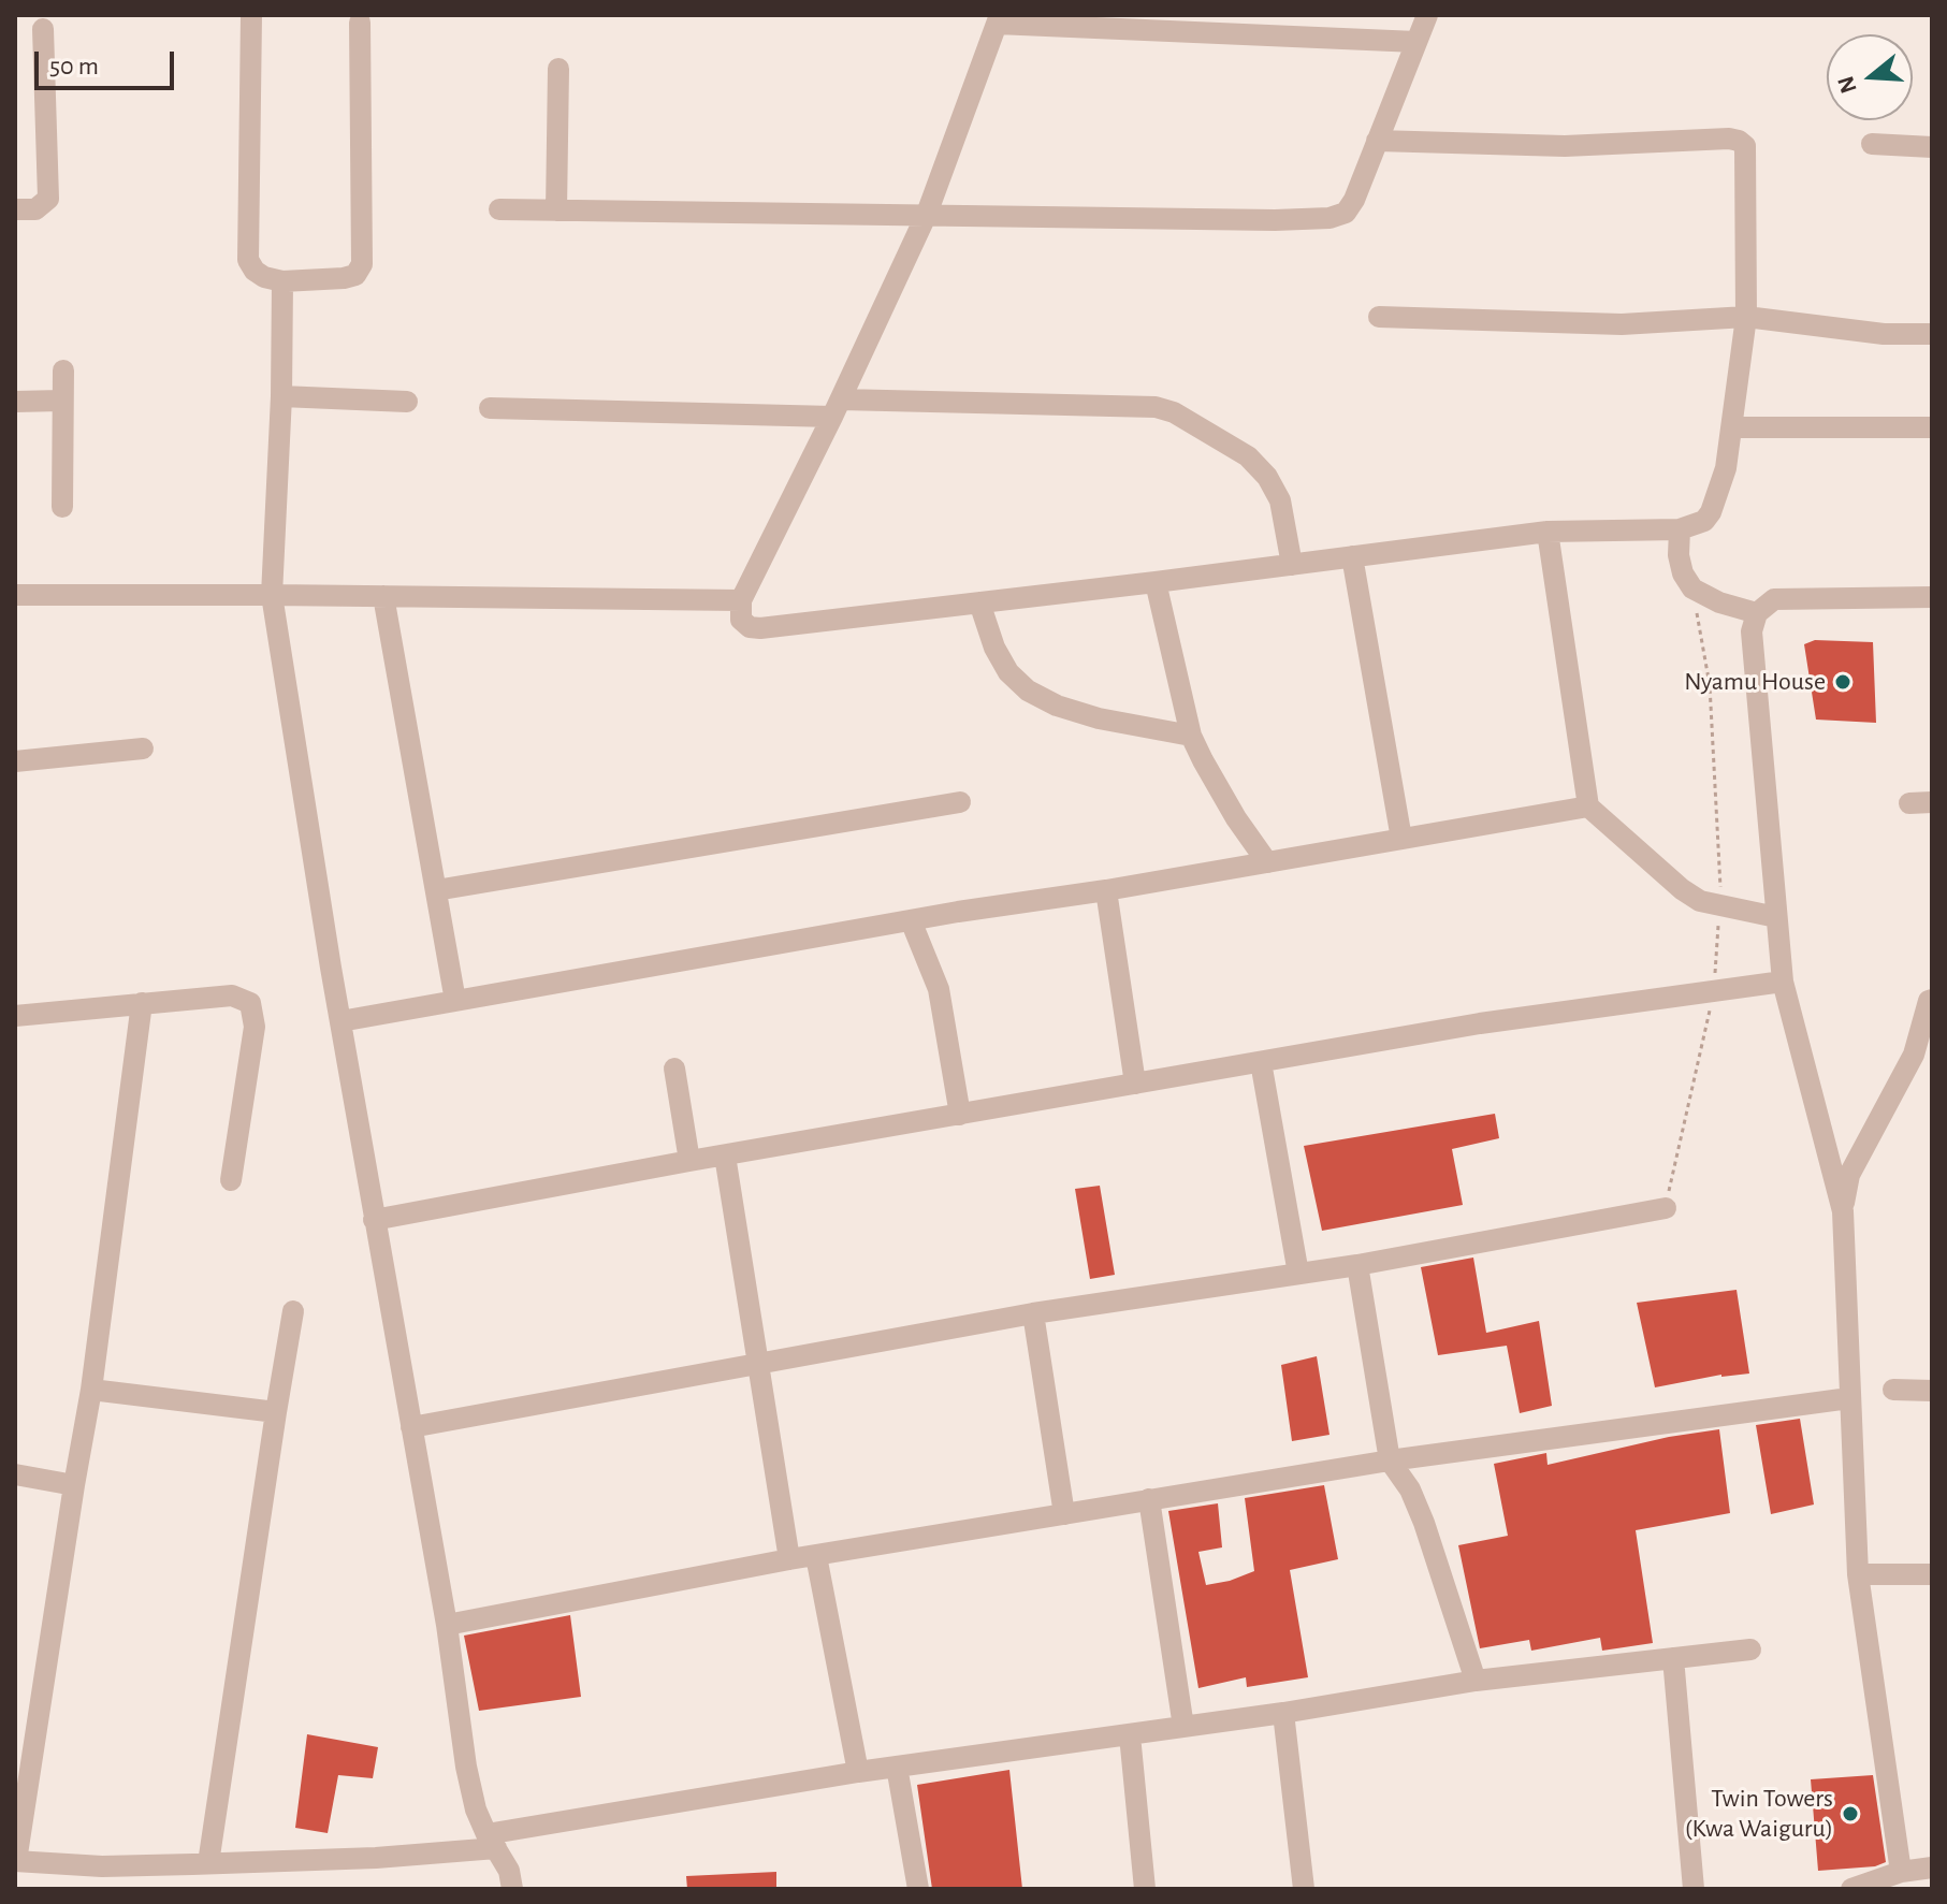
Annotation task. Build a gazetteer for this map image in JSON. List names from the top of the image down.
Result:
{
  "places": ["Nyamu House", "Twin Towers (Kwa Waiguru)"],
  "scale_bar": "50 m",
  "north": "left"
}
